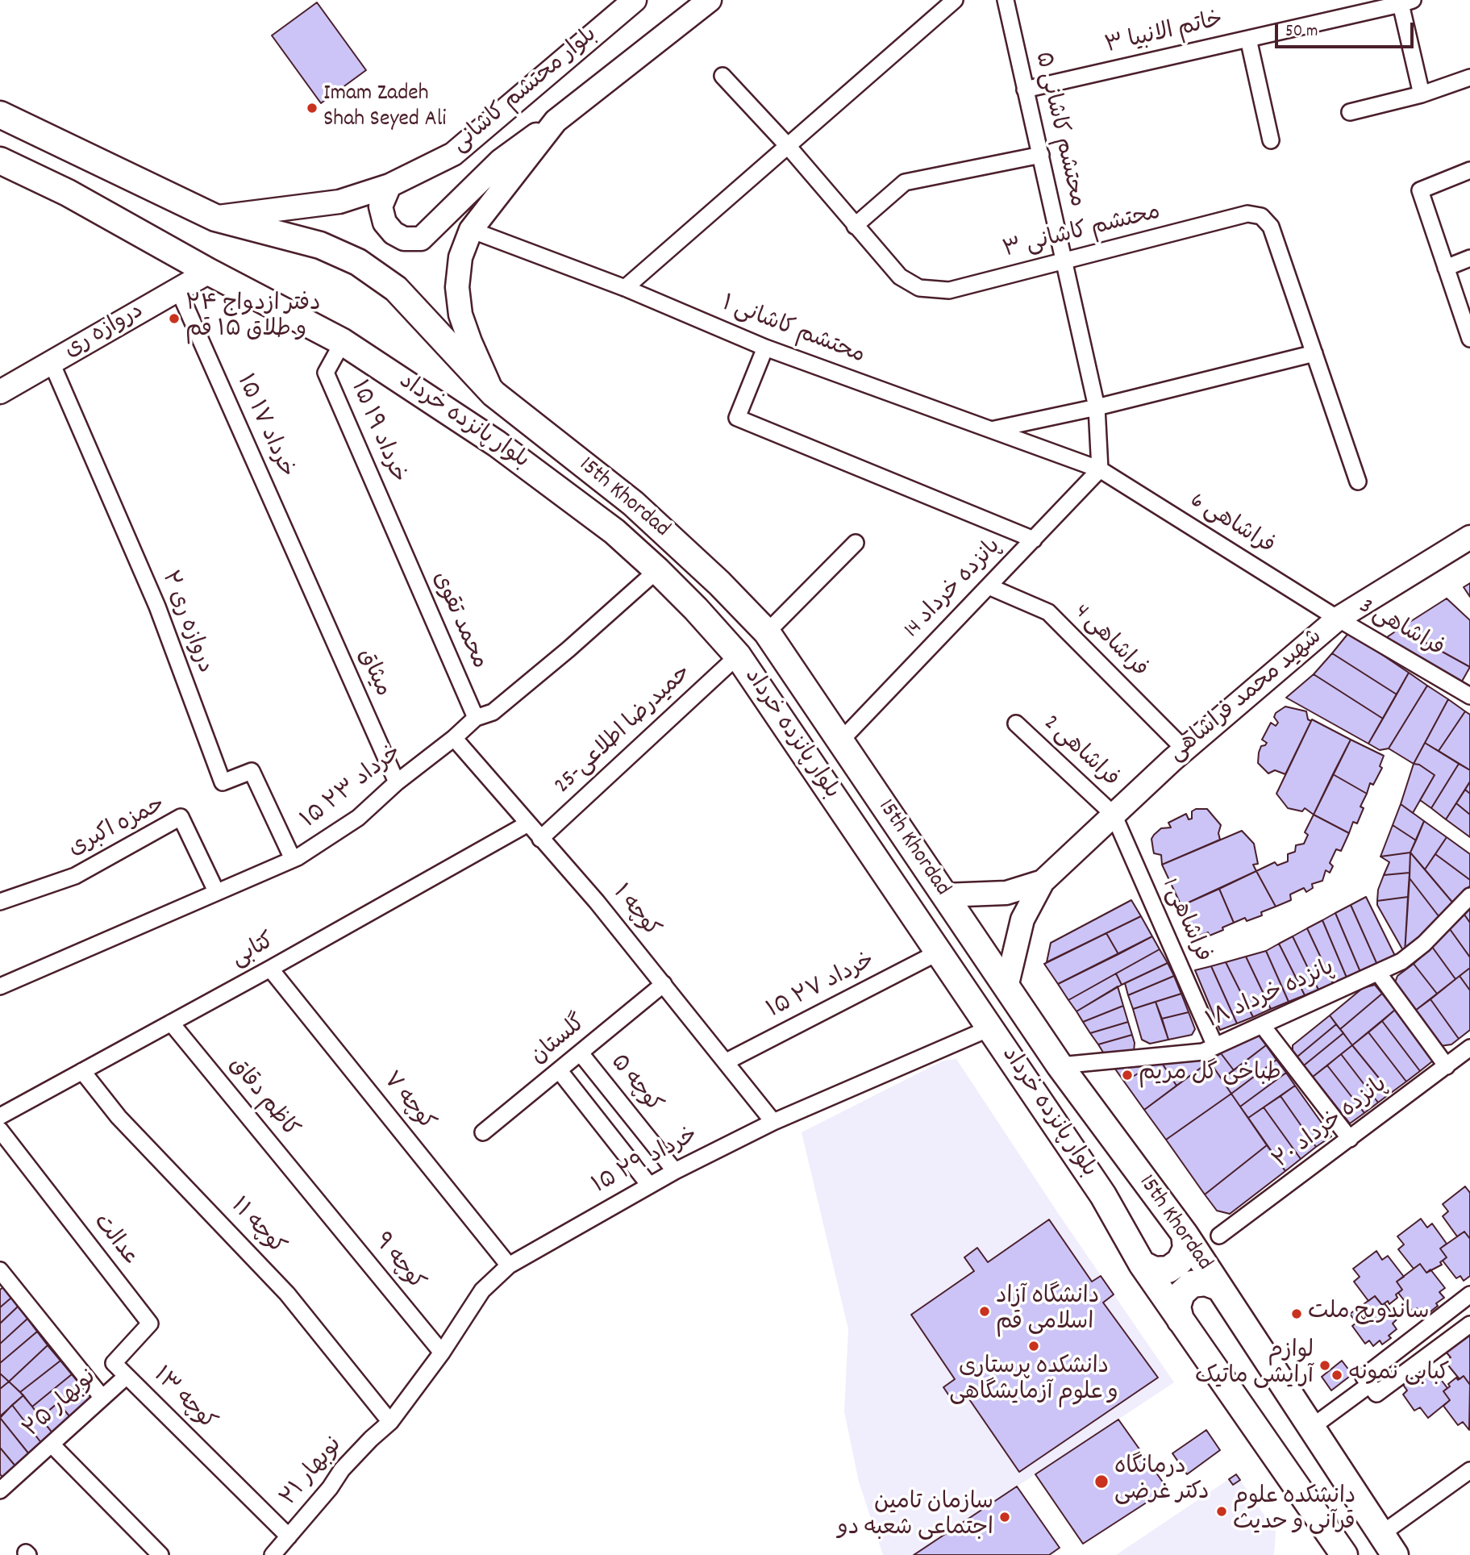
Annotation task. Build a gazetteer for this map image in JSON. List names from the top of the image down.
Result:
{
  "streets": {
    "main road": [
      "بلوار محتشم کاشانی",
      "دروازه ری",
      "بلوار پانزده خرداد",
      "15th Khordad",
      "شهید محمد فراشاهی"
    ],
    "street": [
      "خاتم الانبیا ۳",
      "محتشم کاشانی ۵",
      "محتشم کاشانی ۳",
      "محتشم کاشانی ۱",
      "۱۵ خرداد ۱۷",
      "۱۵ خرداد ۱۹",
      "فراشاهی 6",
      "پانزده خرداد 14",
      "محمد تقوی",
      "دروازه ری ۲",
      "فراشاهی 3",
      "فراشاهی 4",
      "میثاق",
      "حمیدرضا اطلاعی-25",
      "فراشاهی 2",
      "۱۵ خرداد ۲۳",
      "حمزه اکبری",
      "کوچه ۱",
      "فراشاهی 1",
      "کتابی",
      "۱۵ خرداد ۲۷",
      "پانزده خرداد ۱۸",
      "گلستان",
      "کوچه ۵",
      "کاظم دقاق",
      "کوچه ۷",
      "پانزده خرداد ۲۰",
      "۱۵ خرداد ۲۹",
      "کوچه ۱۱",
      "عدالت",
      "کوچه ۹",
      "کوچه ۱۳",
      "نوبهار ۲۵",
      "نوبهار ۲۱"
    ]
  },
  "crossings": [
    ["خاتم الانبیا ۳", "محتشم کاشانی ۵"],
    ["بلوار محتشم کاشانی", "محتشم کاشانی ۱"],
    ["بلوار محتشم کاشانی", "بلوار پانزده خرداد"],
    ["بلوار محتشم کاشانی", "15th Khordad"],
    ["محتشم کاشانی ۵", "محتشم کاشانی ۳"],
    ["محتشم کاشانی ۵", "محتشم کاشانی ۱"],
    ["محتشم کاشانی ۵", "فراشاهی 6"],
    ["محتشم کاشانی ۵", "پانزده خرداد 14"],
    ["محتشم کاشانی ۱", "فراشاهی 6"],
    ["محتشم کاشانی ۱", "پانزده خرداد 14"],
    ["دروازه ری", "بلوار پانزده خرداد"],
    ["دروازه ری", "۱۵ خرداد ۱۷"],
    ["دروازه ری", "دروازه ری ۲"],
    ["بلوار پانزده خرداد", "۱۵ خرداد ۱۹"],
    ["بلوار پانزده خرداد", "15th Khordad"],
    ["بلوار پانزده خرداد", "حمیدرضا اطلاعی-25"],
    ["بلوار پانزده خرداد", "۱۵ خرداد ۲۳"],
    ["بلوار پانزده خرداد", "۱۵ خرداد ۲۷"],
    ["بلوار پانزده خرداد", "۱۵ خرداد ۲۹"],
    ["۱۵ خرداد ۱۷", "میثاق"],
    ["۱۵ خرداد ۱۹", "محمد تقوی"],
    ["15th Khordad", "پانزده خرداد 14"],
    ["15th Khordad", "پانزده خرداد ۱۸"],
    ["فراشاهی 6", "پانزده خرداد 14"],
    ["فراشاهی 6", "فراشاهی 3"],
    ["فراشاهی 6", "شهید محمد فراشاهی"],
    ["پانزده خرداد 14", "فراشاهی 4"],
    ["محمد تقوی", "۱۵ خرداد ۲۳"],
    ["دروازه ری ۲", "۱۵ خرداد ۲۳"],
    ["فراشاهی 3", "شهید محمد فراشاهی"],
    ["فراشاهی 4", "شهید محمد فراشاهی"],
    ["میثاق", "۱۵ خرداد ۲۳"],
    ["شهید محمد فراشاهی", "فراشاهی 2"],
    ["شهید محمد فراشاهی", "فراشاهی 1"],
    ["حمیدرضا اطلاعی-25", "کوچه ۱"],
    ["فراشاهی 2", "فراشاهی 1"],
    ["۱۵ خرداد ۲۳", "حمزه اکبری"],
    ["۱۵ خرداد ۲۳", "کوچه ۱"],
    ["کوچه ۱", "کتابی"],
    ["کوچه ۱", "۱۵ خرداد ۲۷"],
    ["کوچه ۱", "گلستان"],
    ["کوچه ۱", "۱۵ خرداد ۲۹"],
    ["فراشاهی 1", "پانزده خرداد ۱۸"],
    ["کتابی", "کاظم دقاق"],
    ["کتابی", "کوچه ۷"],
    ["کتابی", "کوچه ۱۱"],
    ["گلستان", "کوچه ۵"],
    ["کوچه ۵", "۱۵ خرداد ۲۹"],
    ["کاظم دقاق", "کوچه ۹"],
    ["کوچه ۷", "۱۵ خرداد ۲۹"],
    ["۱۵ خرداد ۲۹", "کوچه ۱۱"],
    ["۱۵ خرداد ۲۹", "کوچه ۹"],
    ["۱۵ خرداد ۲۹", "نوبهار ۲۱"],
    ["کوچه ۱۱", "نوبهار ۲۱"],
    ["عدالت", "کوچه ۱۳"],
    ["عدالت", "نوبهار ۲۵"],
    ["کوچه ۱۳", "نوبهار ۲۵"],
    ["کوچه ۱۳", "نوبهار ۲۱"]
  ],
  "places": [
    "Imam Zadeh Shah Seyed Ali",
    "دفتر ازدواج ۲۴ و طلاق ۱۵ قم",
    "طباخی گل مریم",
    "دانشگاه آزاد اسلامی قم",
    "ساندویچ ملت",
    "دانشکده پرستاری و علوم آزمایشگاهی",
    "لوازم آرایشی ماتیک",
    "کبابی نمونه",
    "درمانگاه دکتر غرضی",
    "دانشکده علوم قرآنی و حدیث",
    "سازمان تامین اجتماعی شعبه دو"
  ],
  "scale_bar": "50 m"
}
